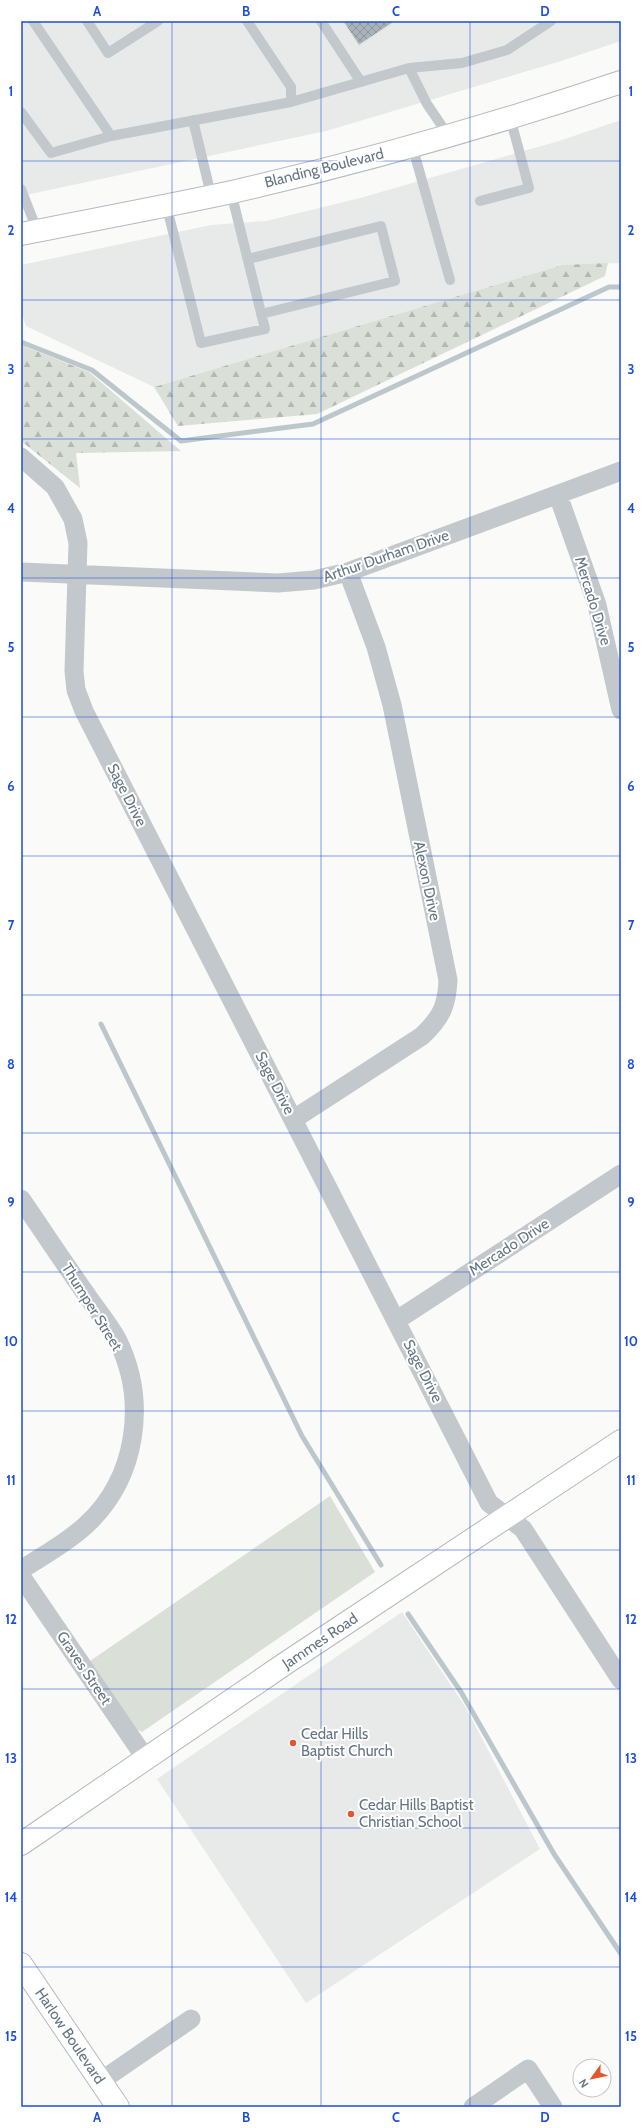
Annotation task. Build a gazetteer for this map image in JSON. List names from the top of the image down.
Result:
{
  "streets": {
    "street": [
      "Blanding Boulevard",
      "Arthur Durham Drive",
      "Mercado Drive",
      "Sage Drive",
      "Alexon Drive",
      "Thumper Street",
      "Jammes Road",
      "Graves Street",
      "Harlow Boulevard"
    ]
  },
  "crossings": [
    ["Arthur Durham Drive", "Mercado Drive"],
    ["Arthur Durham Drive", "Sage Drive"],
    ["Arthur Durham Drive", "Alexon Drive"],
    ["Mercado Drive", "Sage Drive"],
    ["Sage Drive", "Alexon Drive"],
    ["Sage Drive", "Jammes Road"],
    ["Jammes Road", "Graves Street"]
  ],
  "places": ["Cedar Hills Baptist Church", "Cedar Hills Baptist Christian School"],
  "north": "bottom left",
  "grid": {
    "columns": [
      "A",
      "B",
      "C",
      "D"
    ],
    "rows": [
      "1",
      "2",
      "3",
      "4",
      "5",
      "6",
      "7",
      "8",
      "9",
      "10",
      "11",
      "12",
      "13",
      "14",
      "15"
    ]
  }
}
